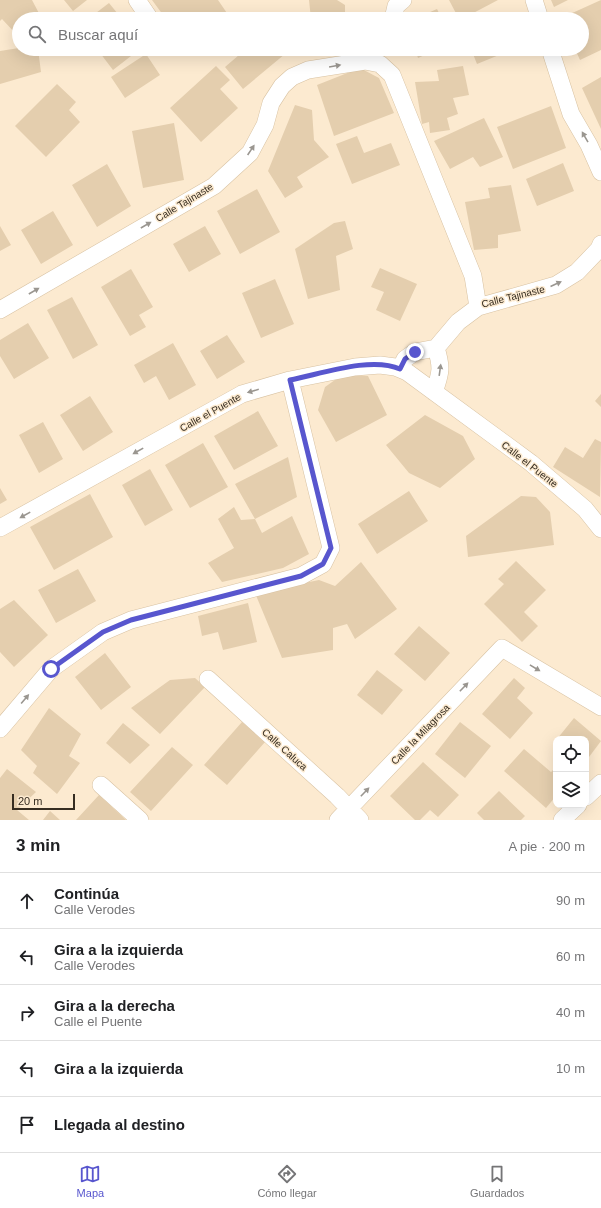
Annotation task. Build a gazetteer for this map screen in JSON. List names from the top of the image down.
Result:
{
  "streets": {
    "street": [
      "Calle Tajinaste",
      "Calle el Puente",
      "Calle la Milagrosa",
      "Calle Caluca"
    ]
  },
  "crossings": [
    ["Calle la Milagrosa", "Calle Caluca"]
  ],
  "one_way": ["Calle Tajinaste", "Calle el Puente", "Calle la Milagrosa"],
  "scale_bar": "20 m",
  "page": {
    "search": "Buscar aquí",
    "scale": "20 m",
    "heading": ["3 min", "A pie · 200 m"],
    "list": [
      ["Continúa", "Calle Verodes", "90 m"],
      ["Gira a la izquierda", "Calle Verodes", "60 m"],
      ["Gira a la derecha", "Calle el Puente", "40 m"],
      ["Gira a la izquierda", "10 m"],
      "Llegada al destino"
    ],
    "nav": ["Mapa", "Cómo llegar", "Guardados"]
  }
}
